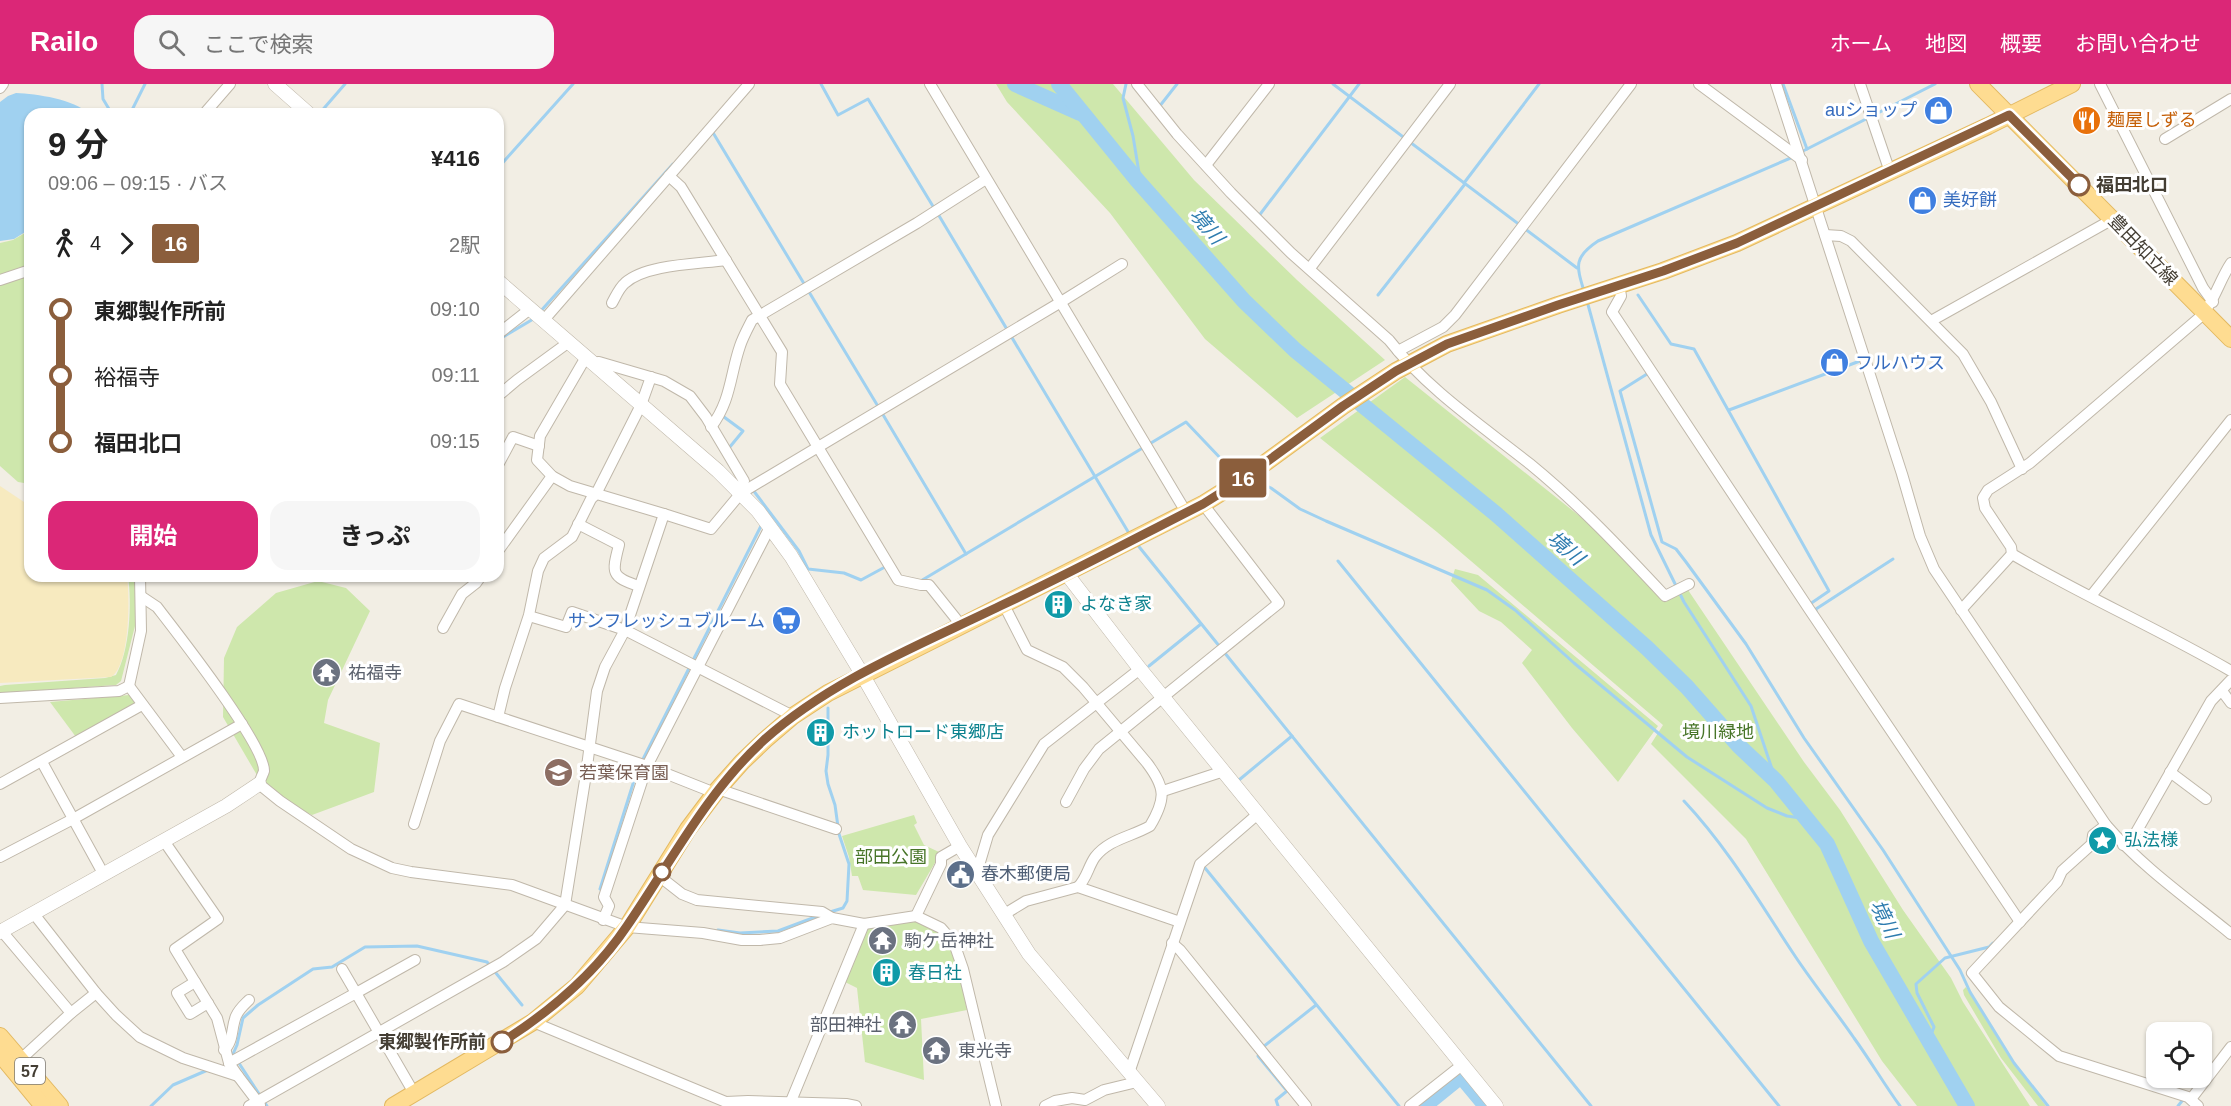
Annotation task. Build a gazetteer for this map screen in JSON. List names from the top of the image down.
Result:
{
  "streets": {
    "main road": ["豊田知立線", "57"]
  },
  "water": ["境川"],
  "parks": ["境川緑地", "部田公園"],
  "places": {
    "shop": ["auショップ", "美好餅", "フルハウス"],
    "restaurant": ["麺屋しずる"],
    "other": ["福田北口", "東郷製作所前"],
    "building": ["よなき家", "ホットロード東郷店", "春日社"],
    "supermarket": ["サンフレッシュブルーム"],
    "temple": [
      "祐福寺",
      "駒ケ岳神社",
      "部田神社",
      "東光寺"
    ],
    "school or university": ["若葉保育園"],
    "place": ["弘法様"],
    "public building": ["春木郵便局"]
  },
  "lines": ["bus line 16"],
  "page": {
    "header": "Railo",
    "search": "ここで検索",
    "nav": [
      "ホーム",
      "地図",
      "概要",
      "お問い合わせ"
    ],
    "on_map": "16",
    "heading": ["9 分", "09:06 – 09:15 · バス", "¥416"],
    "legs": ["4", "16", "2駅"],
    "list": [
      {
        "name": "東郷製作所前",
        "value": "09:10"
      },
      {
        "name": "裕福寺",
        "value": "09:11"
      },
      {
        "name": "福田北口",
        "value": "09:15"
      }
    ],
    "buttons": ["開始", "きっぷ"]
  }
}
